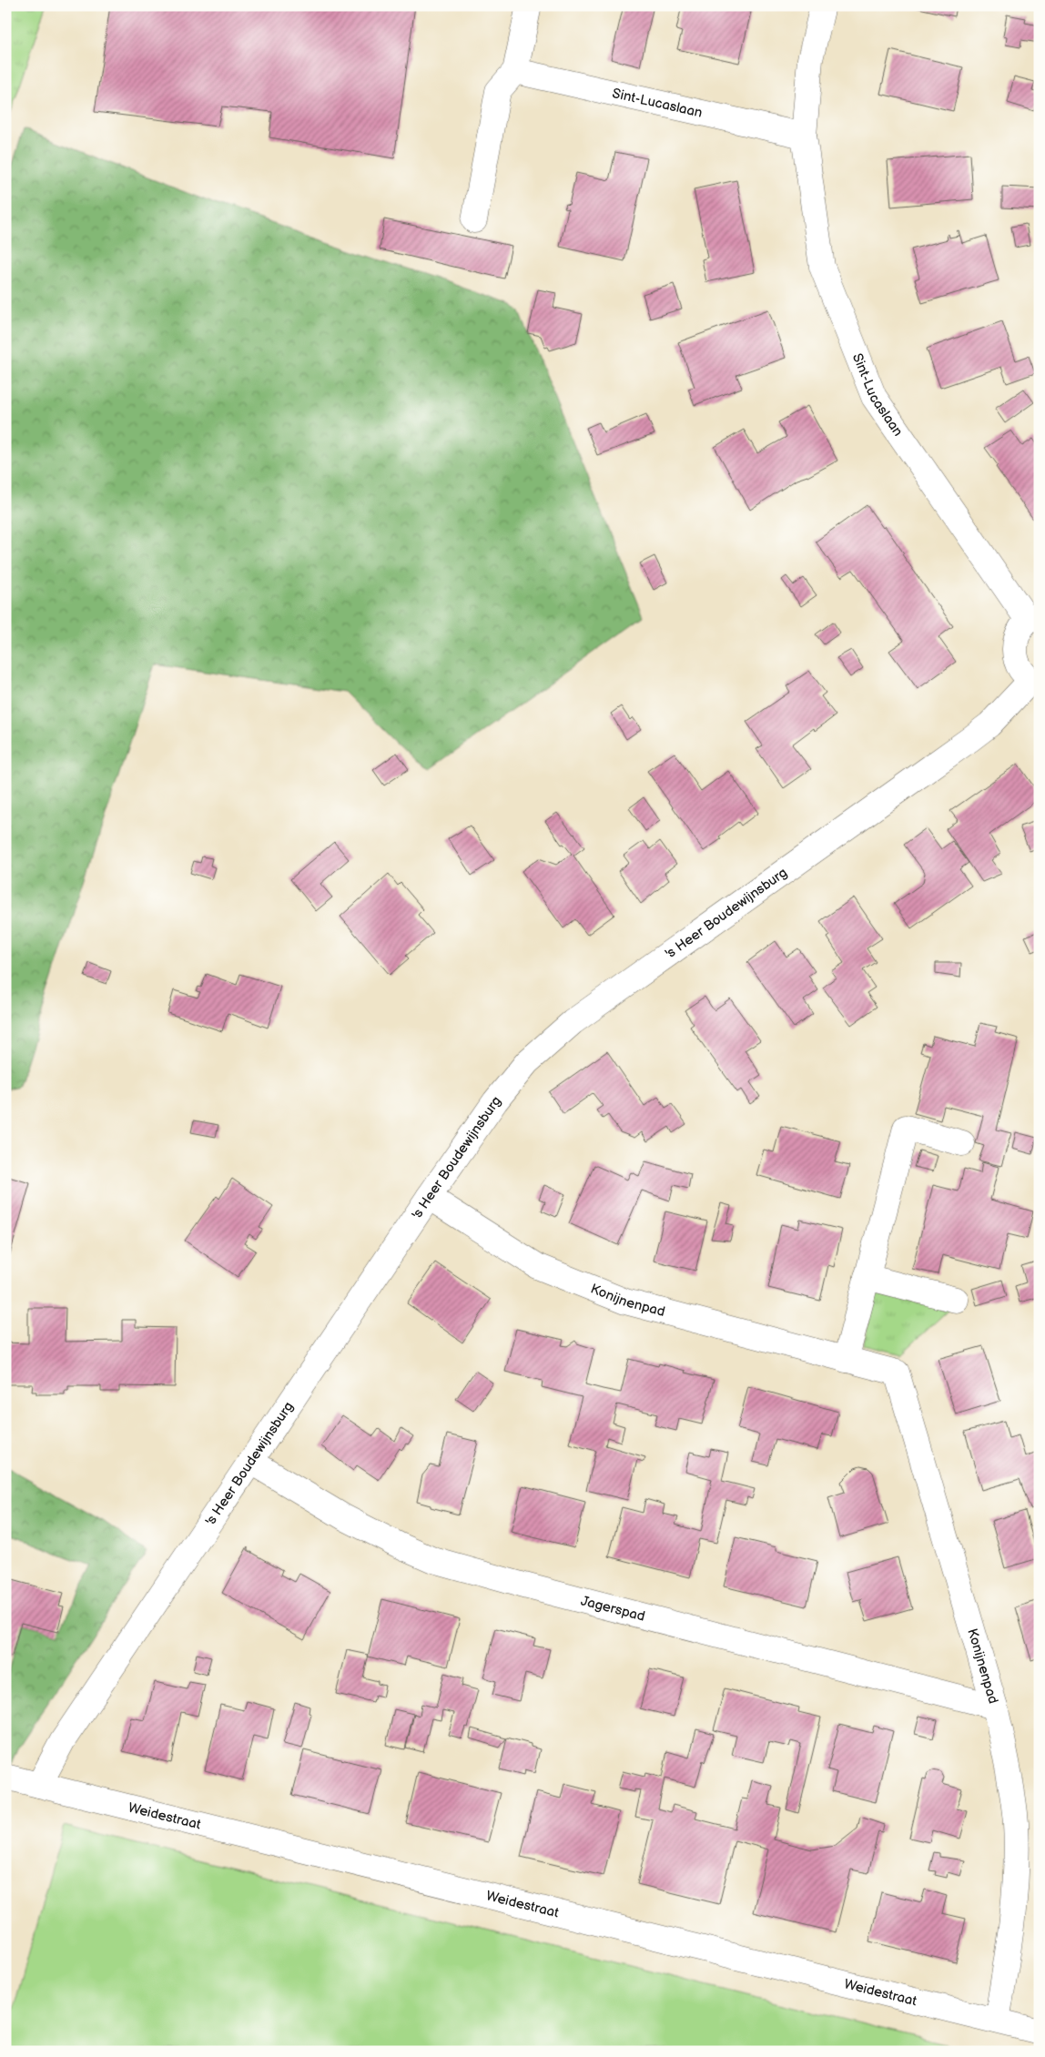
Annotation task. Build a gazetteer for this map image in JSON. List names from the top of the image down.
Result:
{
  "streets": {
    "street": [
      "Sint-Lucaslaan",
      "'s Heer Boudewijnsburg",
      "Konijnenpad",
      "Jagerspad",
      "Weidestraat"
    ]
  },
  "crossings": [
    ["Sint-Lucaslaan", "'s Heer Boudewijnsburg"],
    ["'s Heer Boudewijnsburg", "Konijnenpad"],
    ["'s Heer Boudewijnsburg", "Jagerspad"],
    ["'s Heer Boudewijnsburg", "Weidestraat"],
    ["Konijnenpad", "Jagerspad"],
    ["Konijnenpad", "Weidestraat"]
  ]
}
